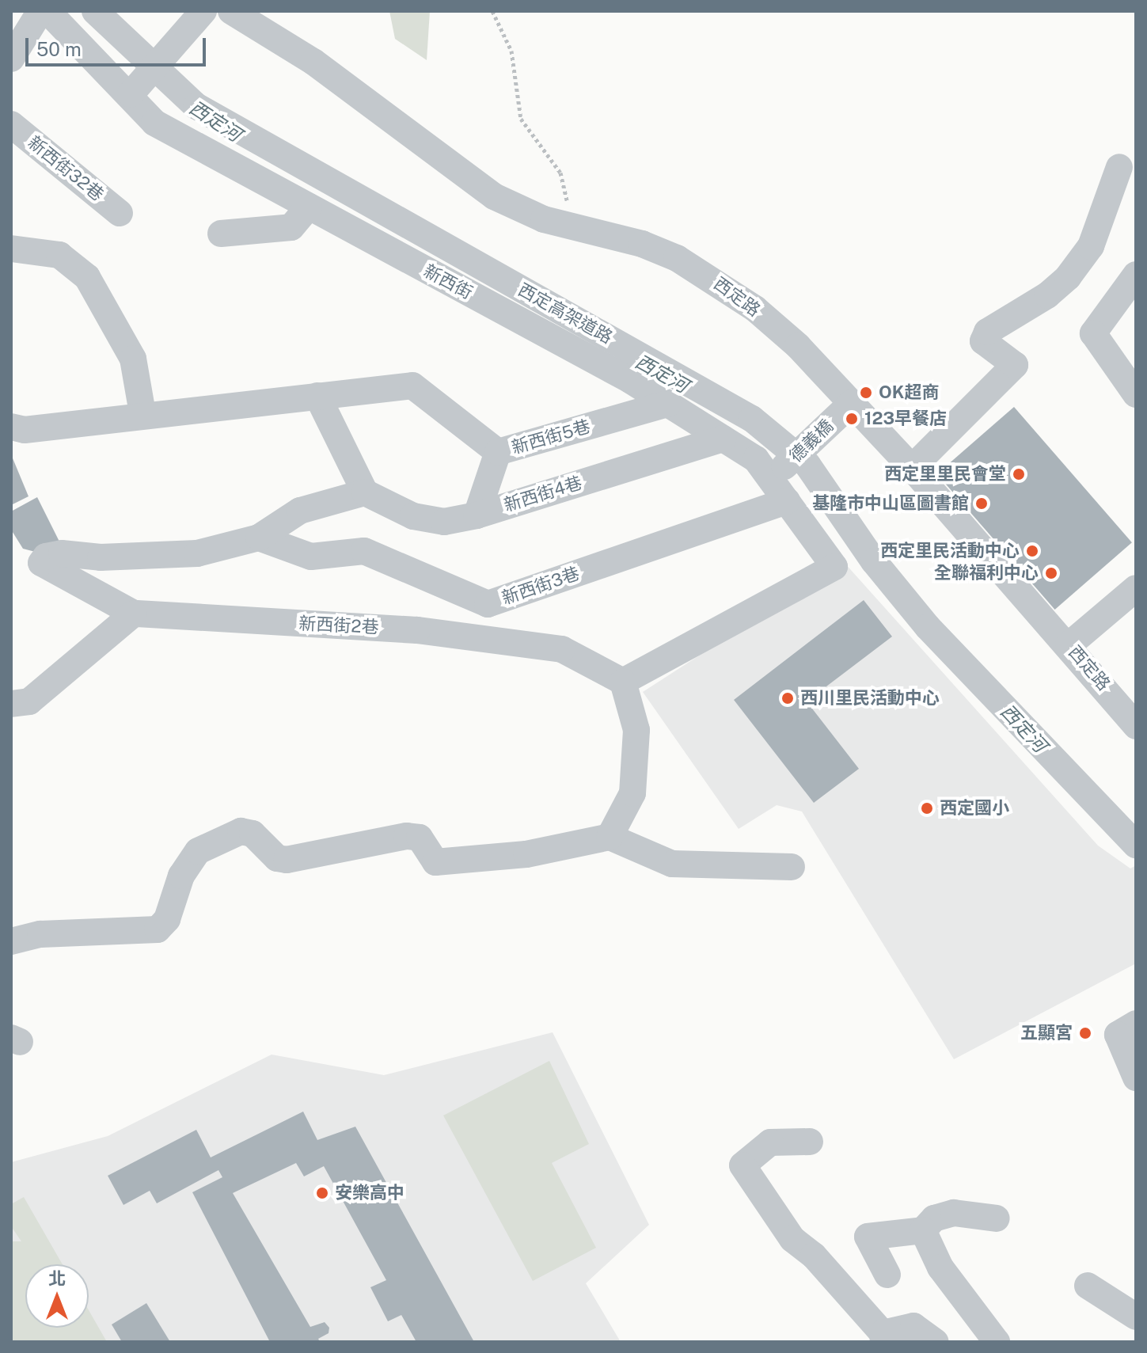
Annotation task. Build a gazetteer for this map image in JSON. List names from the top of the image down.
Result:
{
  "streets": {
    "street": [
      "新西街32巷",
      "新西街",
      "西定路",
      "西定高架道路",
      "新西街5巷",
      "德義橋",
      "新西街4巷",
      "新西街3巷",
      "新西街2巷"
    ]
  },
  "crossings": [
    ["新西街", "新西街5巷"],
    ["新西街", "德義橋"],
    ["新西街", "新西街4巷"],
    ["新西街", "新西街3巷"],
    ["新西街", "新西街2巷"],
    ["西定路", "德義橋"],
    ["新西街5巷", "新西街4巷"],
    ["新西街3巷", "新西街2巷"]
  ],
  "water": ["西定河"],
  "places": [
    "OK超商",
    "123早餐店",
    "西定里里民會堂",
    "基隆市中山區圖書館",
    "西定里民活動中心",
    "全聯福利中心",
    "西川里民活動中心",
    "西定國小",
    "五顯宮",
    "安樂高中"
  ],
  "scale_bar": "50 m",
  "north": "top"
}
